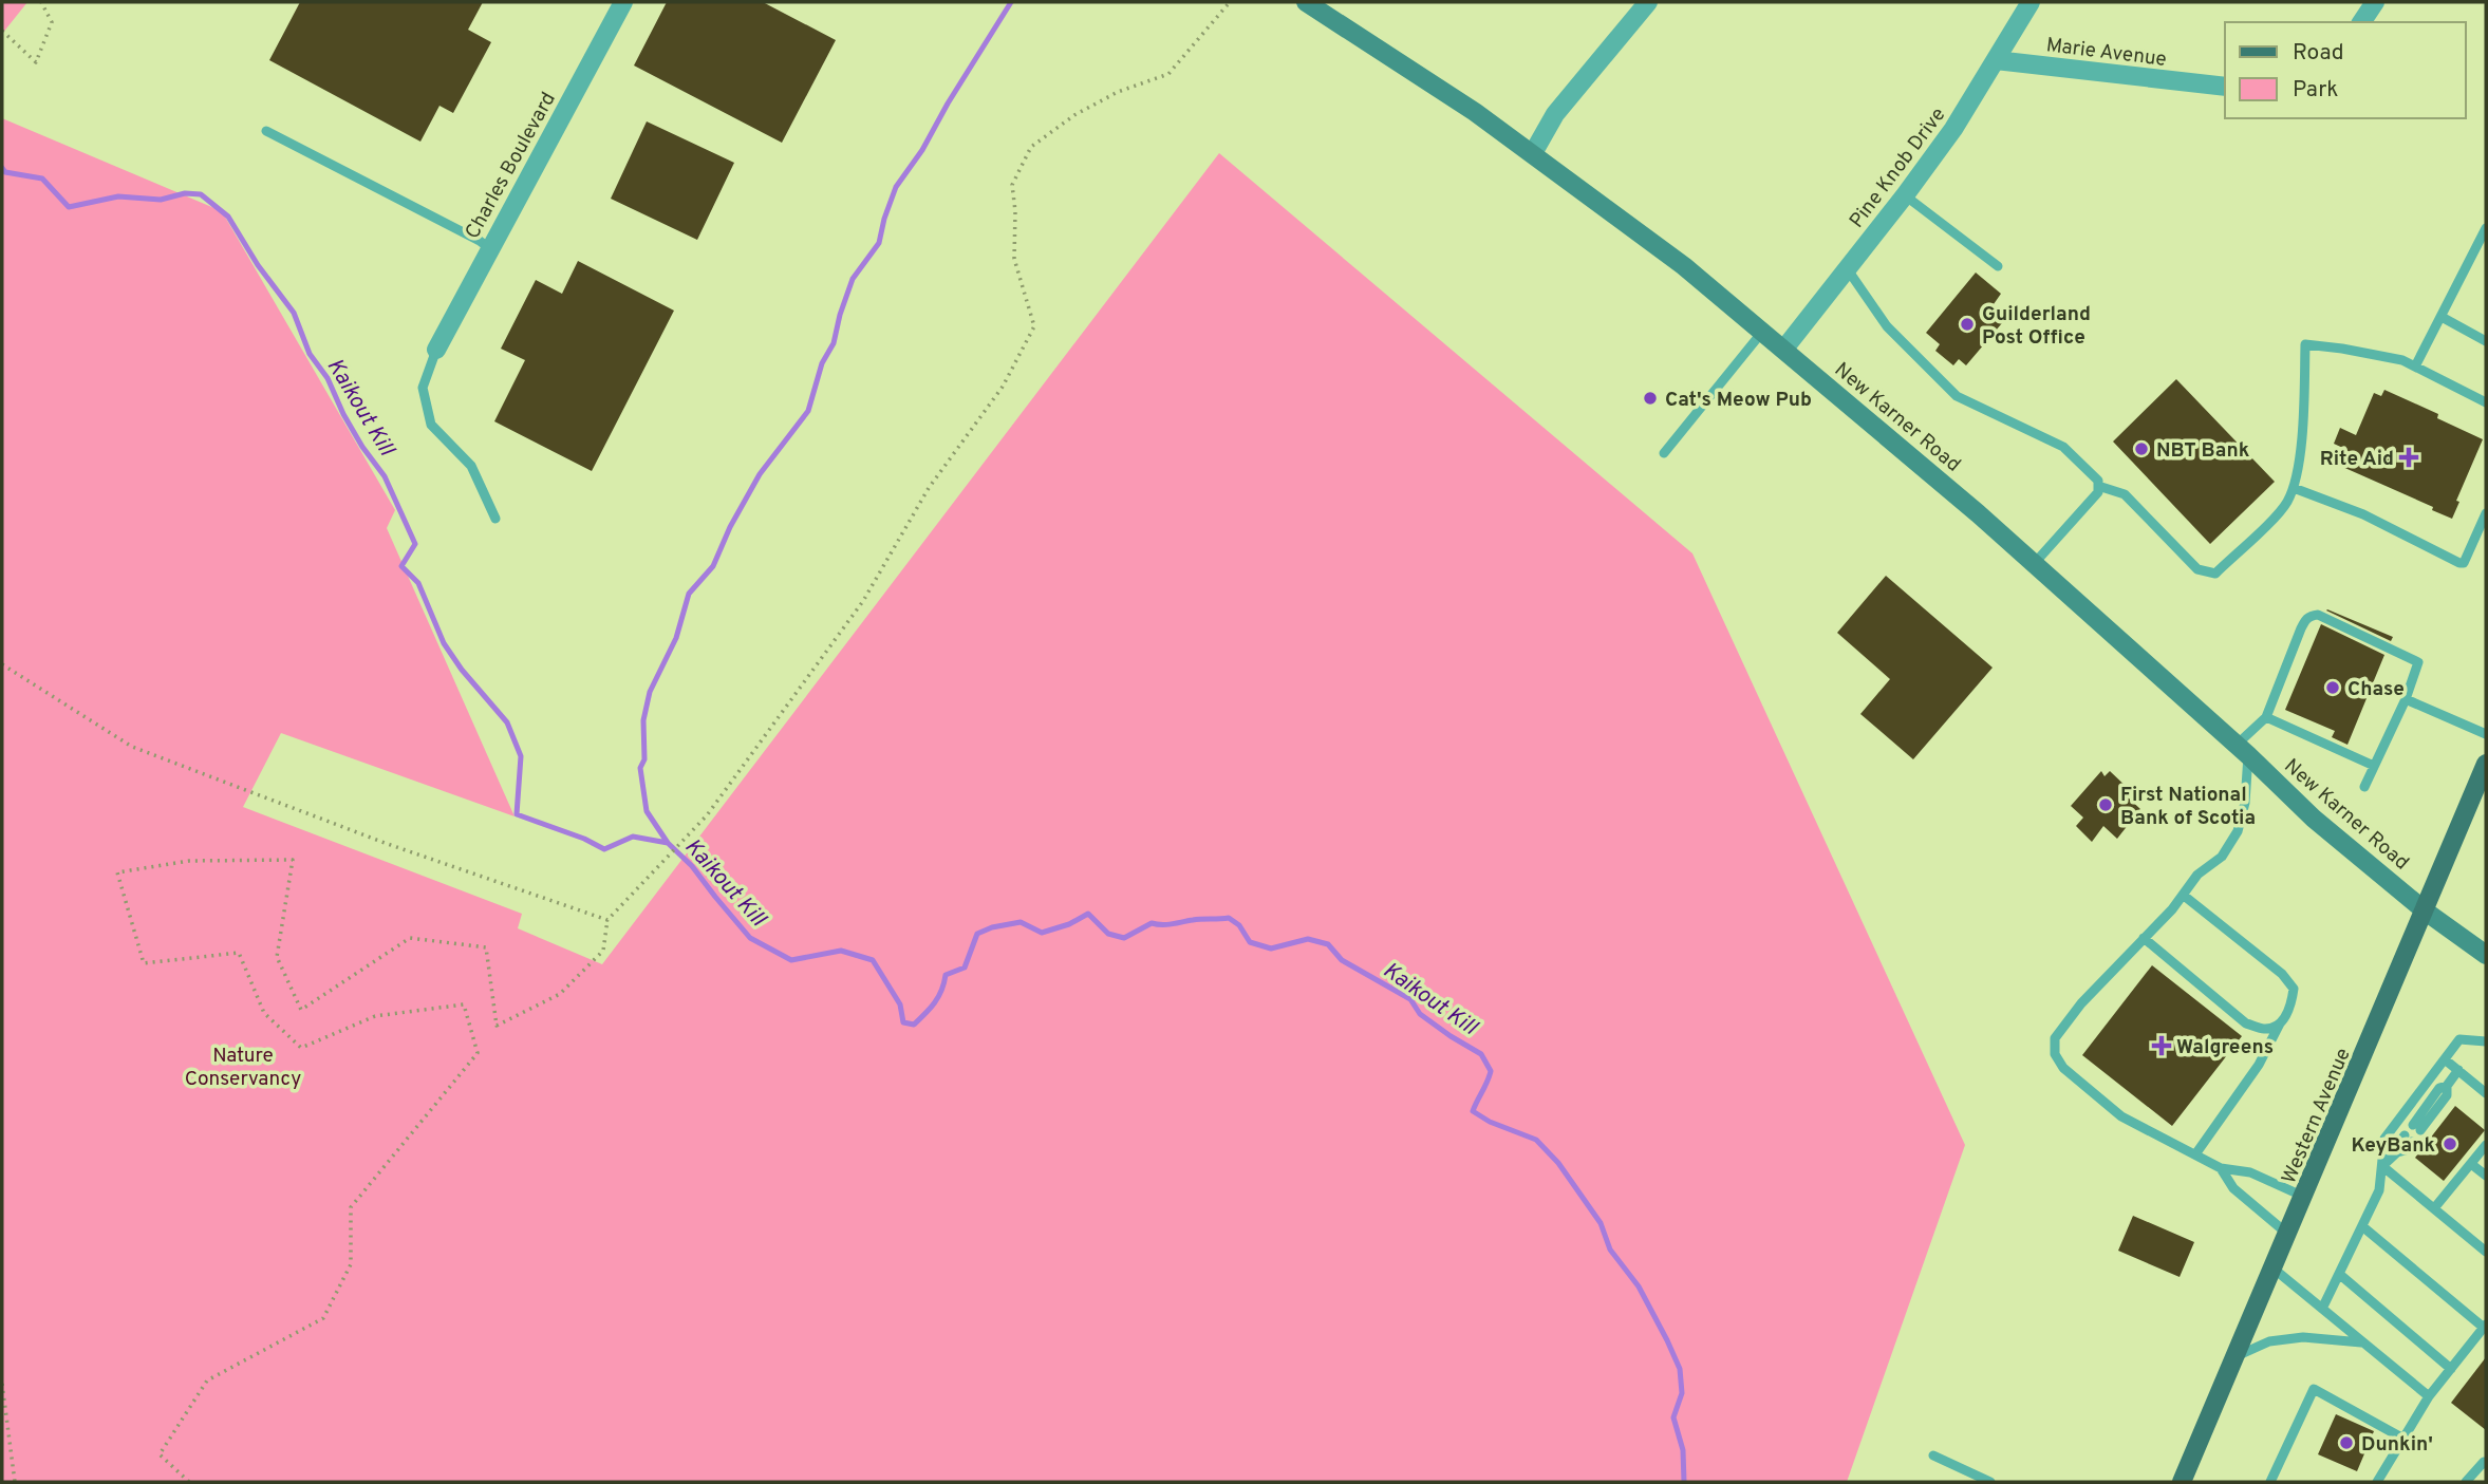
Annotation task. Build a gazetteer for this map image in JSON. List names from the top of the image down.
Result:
{
  "streets": {
    "main road": ["New Karner Road", "Western Avenue"],
    "street": ["Marie Avenue", "Charles Boulevard", "Pine Knob Drive"]
  },
  "crossings": [
    ["Marie Avenue", "Pine Knob Drive"],
    ["Pine Knob Drive", "New Karner Road"],
    ["New Karner Road", "Western Avenue"]
  ],
  "water": ["Kaikout Kill"],
  "parks": ["Nature Conservancy"],
  "places": {
    "other": [
      "Guilderland Post Office",
      "Cat's Meow Pub",
      "NBT Bank",
      "Chase",
      "First National Bank of Scotia",
      "KeyBank",
      "Dunkin'"
    ],
    "health": ["Rite Aid", "Walgreens"]
  },
  "legend": ["Road", "Park"]
}
